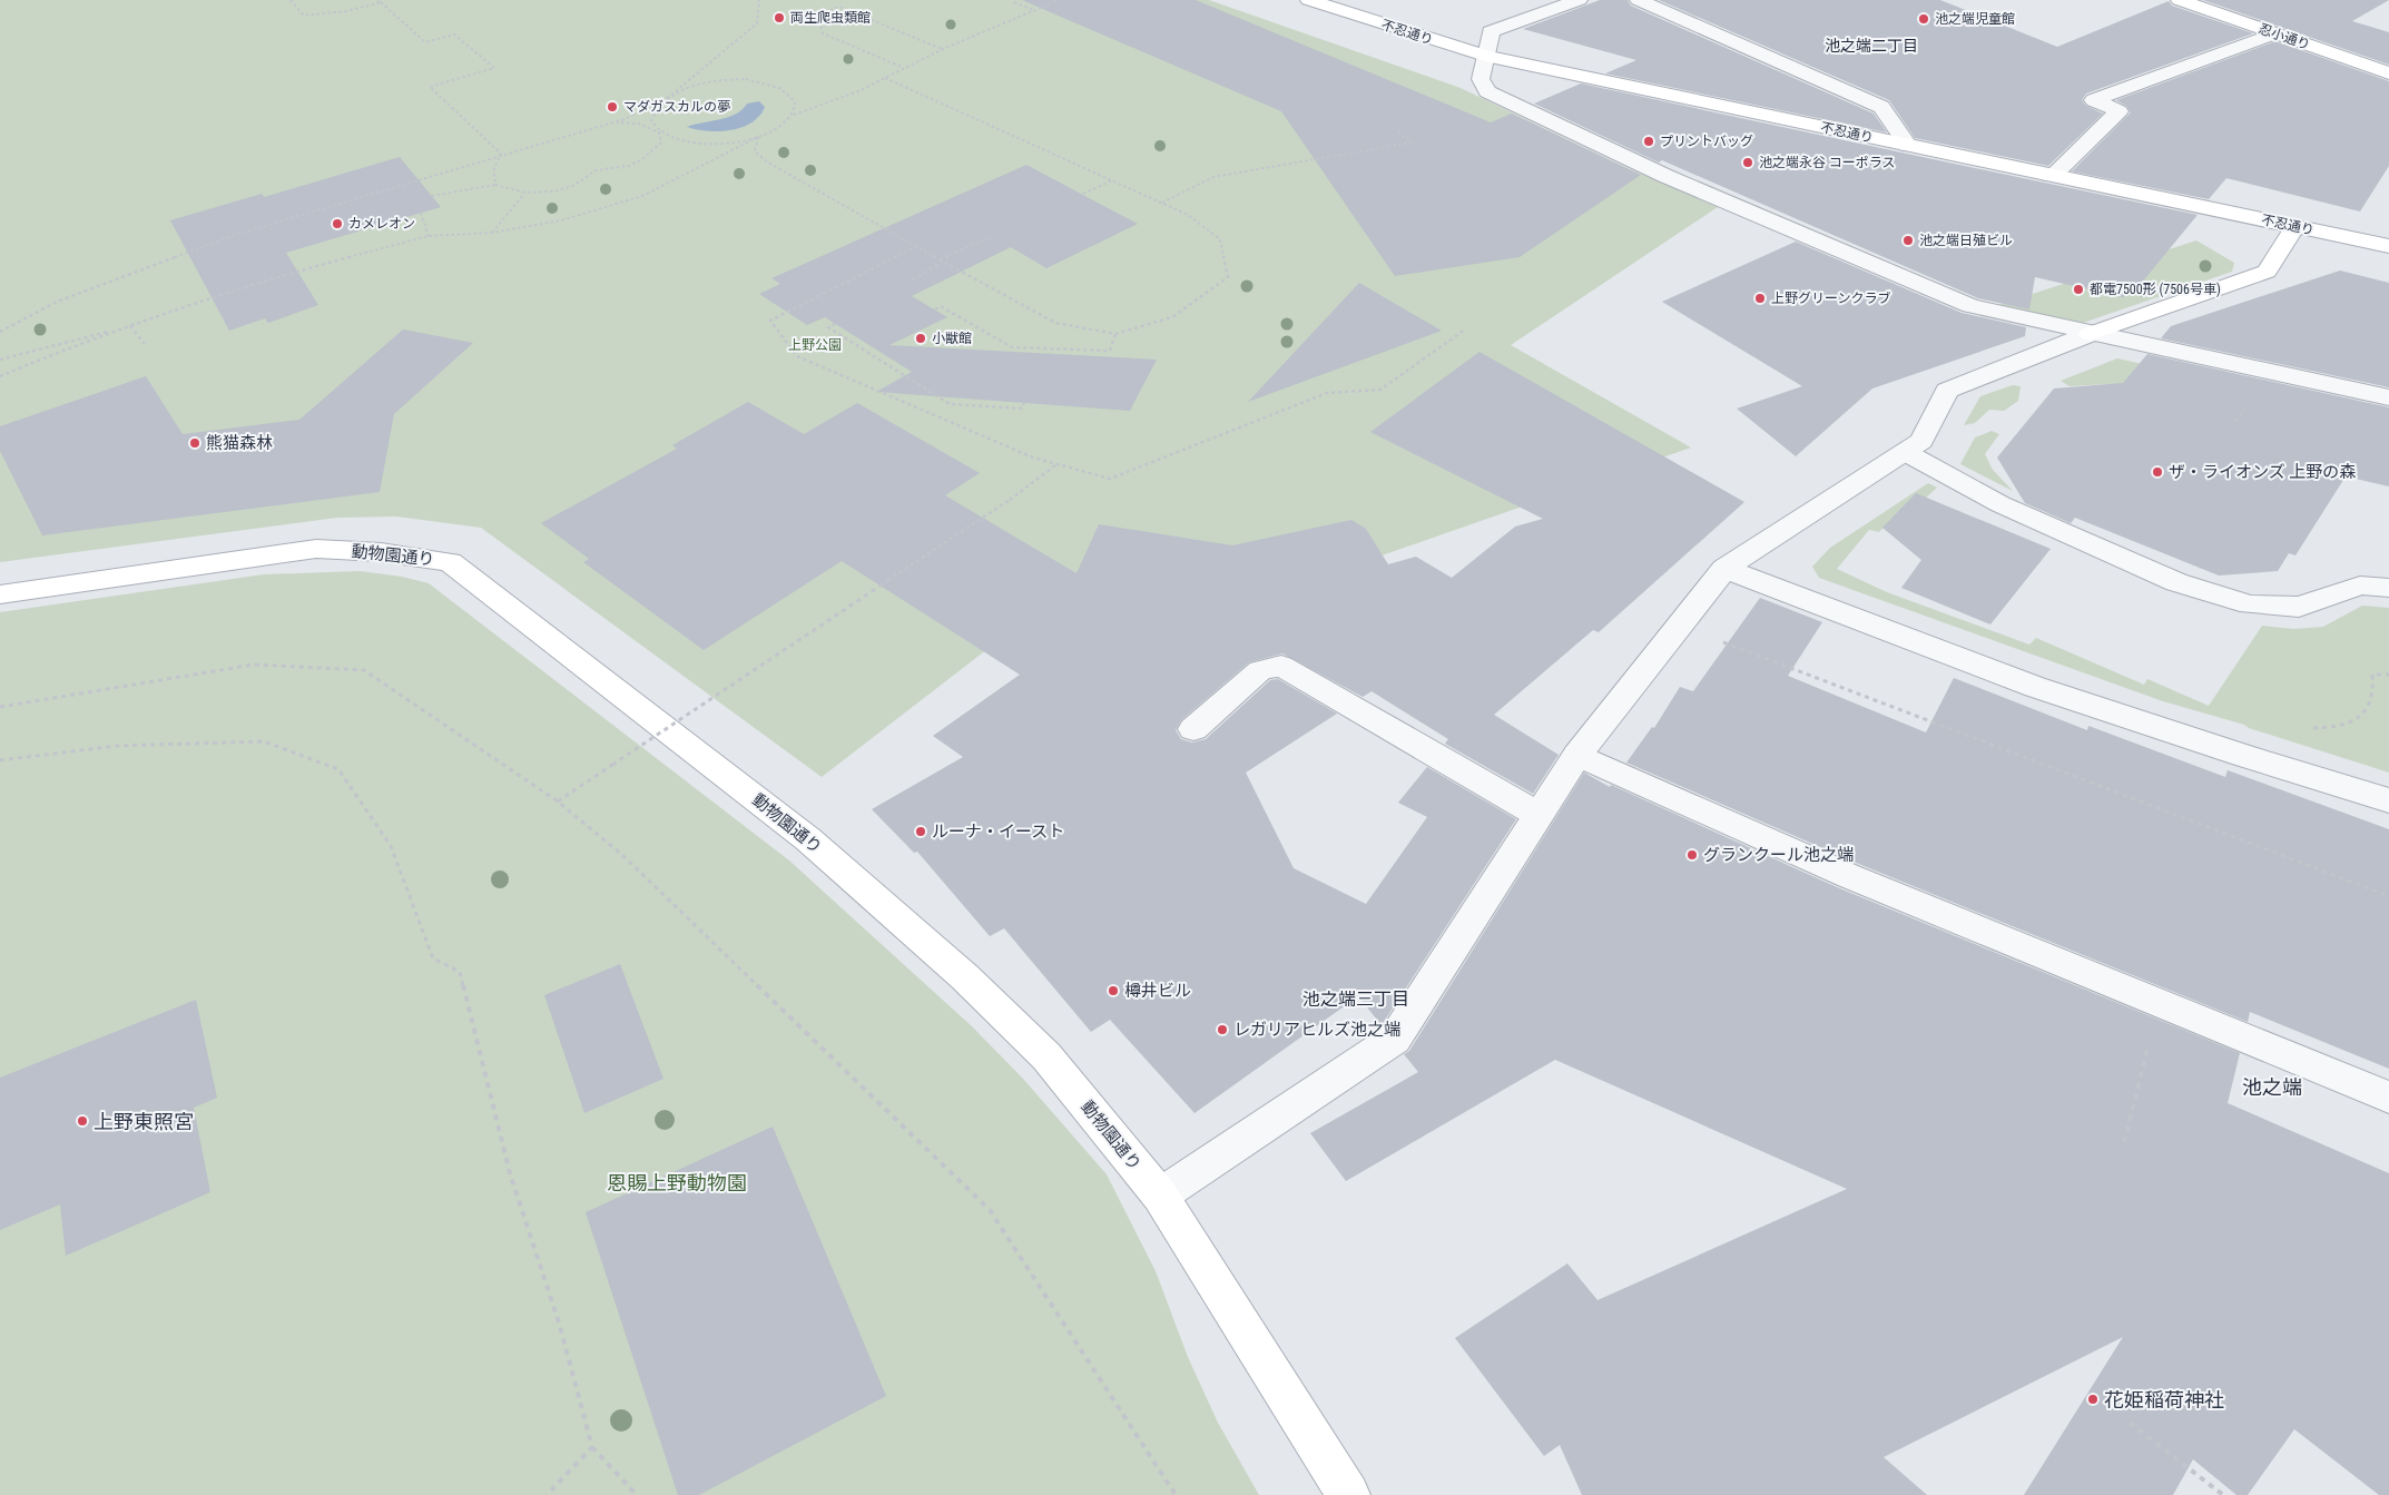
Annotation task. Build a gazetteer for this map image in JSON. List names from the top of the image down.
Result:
{
  "streets": {
    "street": ["不忍通り", "忍小通り", "動物園通り"]
  },
  "districts": ["池之端二丁目", "池之端三丁目", "池之端"],
  "parks": ["上野公園", "恩賜上野動物園"],
  "places": [
    "両生爬虫類館",
    "池之端児童館",
    "マダガスカルの夢",
    "プリントバッグ",
    "池之端永谷 コーポラス",
    "カメレオン",
    "池之端日殖ビル",
    "都電7500形 (7506号車)",
    "上野グリーンクラブ",
    "小獣館",
    "熊猫森林",
    "ザ・ライオンズ 上野の森",
    "ルーナ・イースト",
    "グランクール池之端",
    "樽井ビル",
    "レガリアヒルズ池之端",
    "上野東照宮",
    "花姫稲荷神社"
  ]
}
